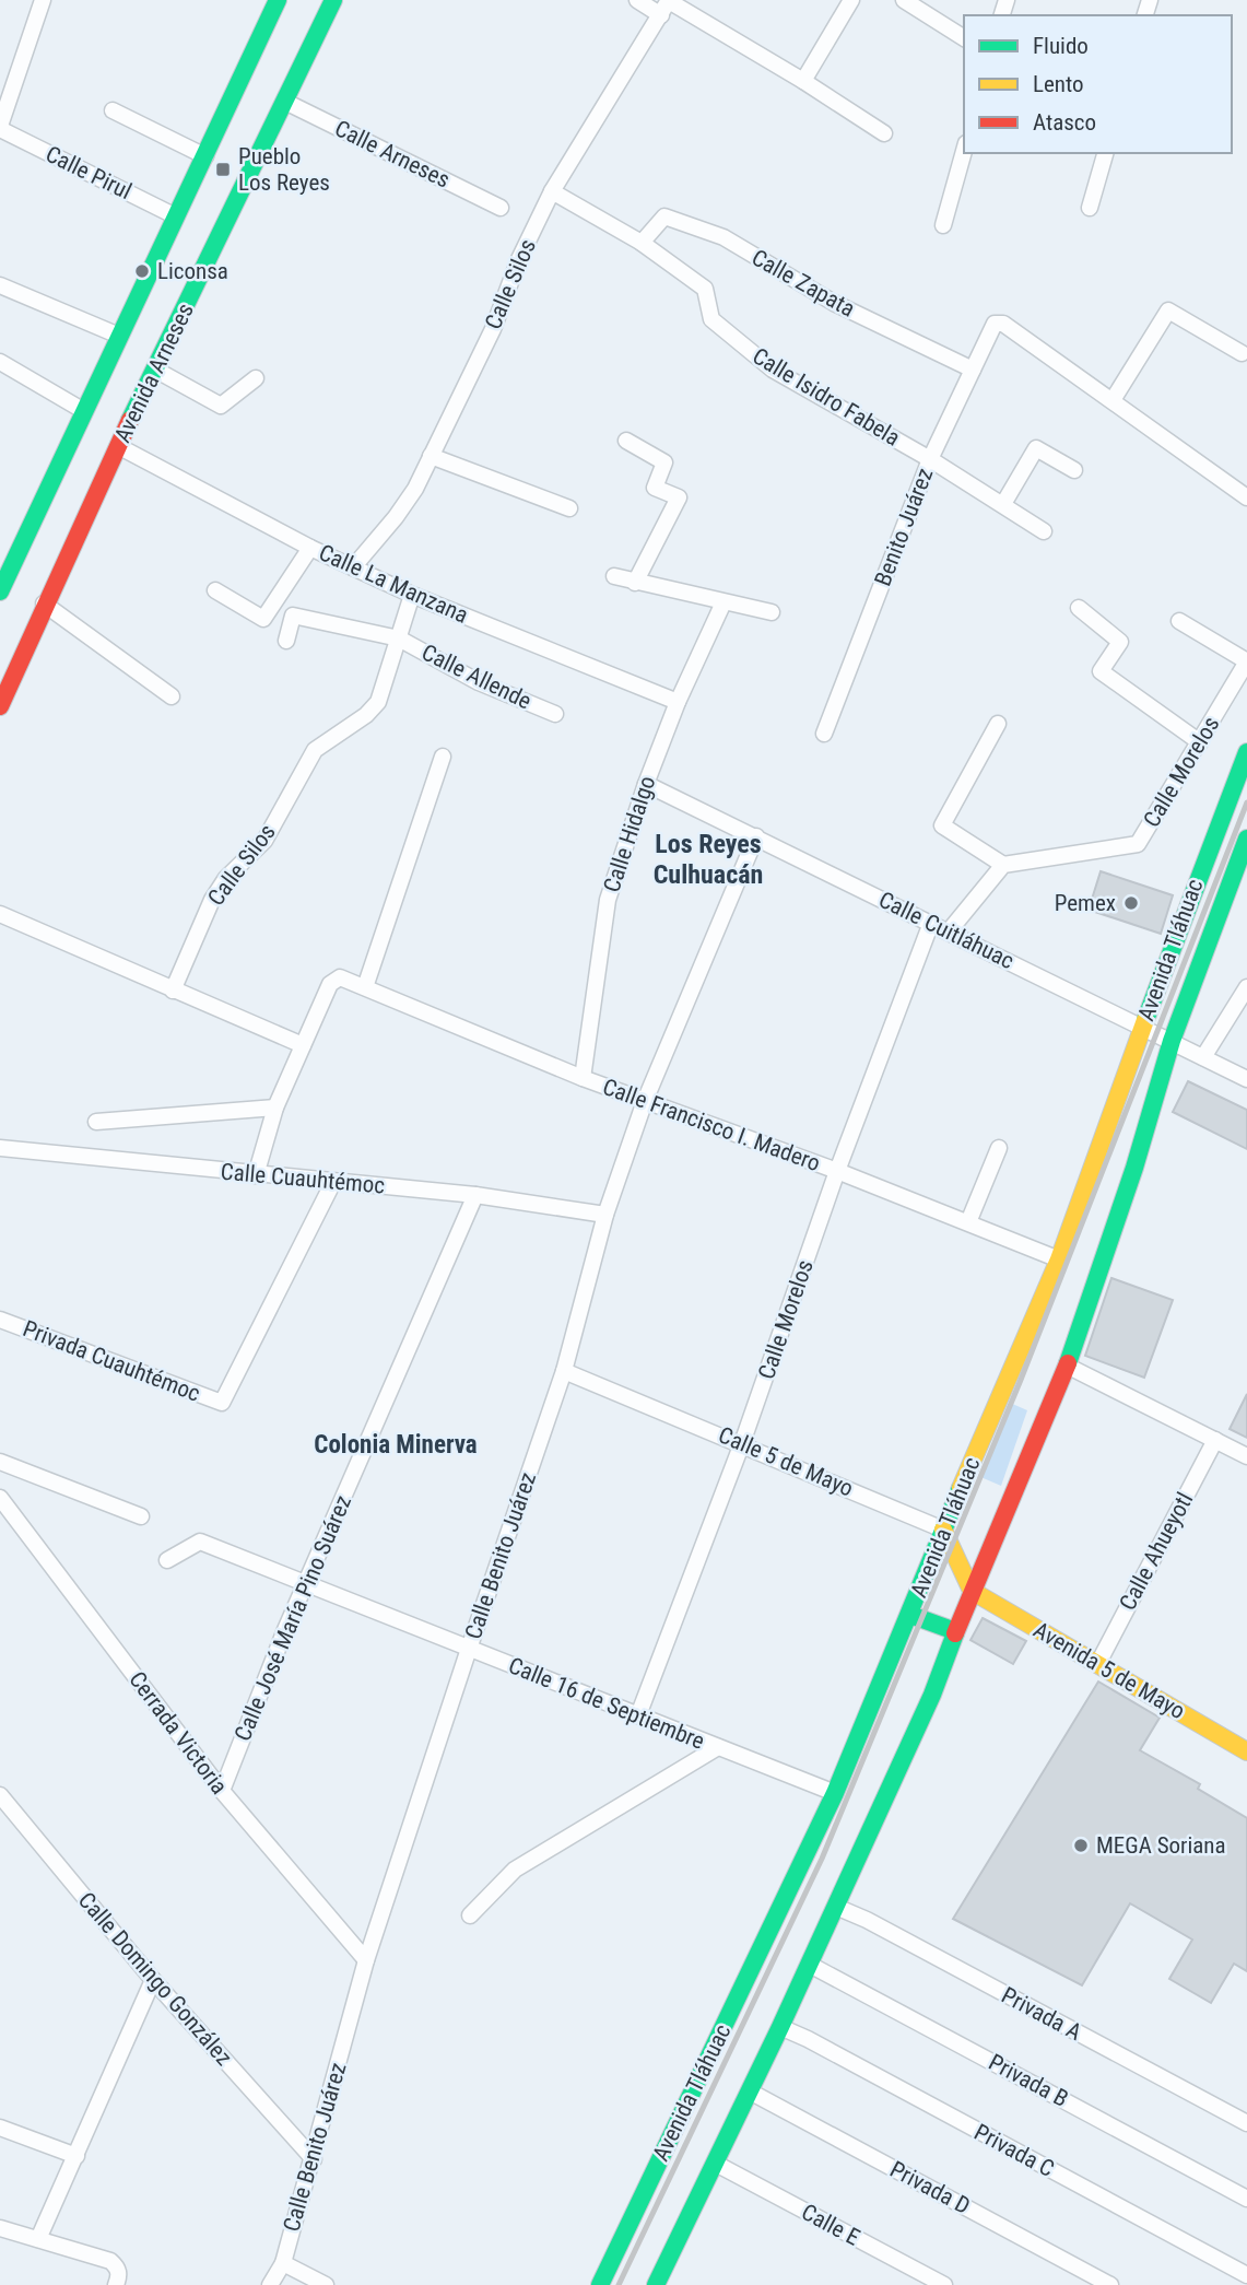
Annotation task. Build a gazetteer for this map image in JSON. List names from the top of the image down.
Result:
{
  "streets": {
    "main road": ["Avenida Arneses", "Avenida Tláhuac", "Avenida 5 de Mayo"],
    "street": [
      "Calle Arneses",
      "Calle Pirul",
      "Calle Zapata",
      "Calle Silos",
      "Calle Isidro Fabela",
      "Benito Juárez",
      "Calle La Manzana",
      "Calle Allende",
      "Calle Morelos",
      "Calle Hidalgo",
      "Calle Cuitláhuac",
      "Calle Francisco I. Madero",
      "Calle Cuauhtémoc",
      "Privada Cuauhtémoc",
      "Calle 5 de Mayo",
      "Calle Ahueyotl",
      "Calle Benito Juárez",
      "Calle José María Pino Suárez",
      "Calle 16 de Septiembre",
      "Cerrada Victoria",
      "Calle Domingo González",
      "Privada A",
      "Privada B",
      "Privada C",
      "Privada D",
      "Calle E"
    ]
  },
  "crossings": [
    ["Calle Arneses", "Avenida Arneses"],
    ["Calle Pirul", "Avenida Arneses"],
    ["Calle Zapata", "Calle Isidro Fabela"],
    ["Calle Zapata", "Benito Juárez"],
    ["Calle Silos", "Calle Isidro Fabela"],
    ["Calle Silos", "Calle La Manzana"],
    ["Calle Silos", "Calle Allende"],
    ["Avenida Arneses", "Calle La Manzana"],
    ["Calle Isidro Fabela", "Benito Juárez"],
    ["Calle La Manzana", "Calle Hidalgo"],
    ["Calle Morelos", "Calle Cuitláhuac"],
    ["Calle Morelos", "Calle Francisco I. Madero"],
    ["Calle Morelos", "Calle 5 de Mayo"],
    ["Calle Morelos", "Calle 16 de Septiembre"],
    ["Calle Hidalgo", "Calle Cuitláhuac"],
    ["Calle Hidalgo", "Calle Francisco I. Madero"],
    ["Calle Cuitláhuac", "Avenida Tláhuac"],
    ["Calle Cuitláhuac", "Calle Benito Juárez"],
    ["Avenida Tláhuac", "Calle Francisco I. Madero"],
    ["Avenida Tláhuac", "Calle 5 de Mayo"],
    ["Avenida Tláhuac", "Avenida 5 de Mayo"],
    ["Avenida Tláhuac", "Calle 16 de Septiembre"],
    ["Avenida Tláhuac", "Privada A"],
    ["Avenida Tláhuac", "Privada B"],
    ["Avenida Tláhuac", "Privada C"],
    ["Avenida Tláhuac", "Privada D"],
    ["Avenida Tláhuac", "Calle E"],
    ["Calle Francisco I. Madero", "Calle Cuauhtémoc"],
    ["Calle Francisco I. Madero", "Calle Benito Juárez"],
    ["Calle Cuauhtémoc", "Privada Cuauhtémoc"],
    ["Calle Cuauhtémoc", "Calle Benito Juárez"],
    ["Calle Cuauhtémoc", "Calle José María Pino Suárez"],
    ["Calle 5 de Mayo", "Calle Benito Juárez"],
    ["Calle Ahueyotl", "Avenida 5 de Mayo"],
    ["Calle Benito Juárez", "Calle 16 de Septiembre"],
    ["Calle Benito Juárez", "Cerrada Victoria"],
    ["Calle Benito Juárez", "Calle Domingo González"],
    ["Calle José María Pino Suárez", "Calle 16 de Septiembre"],
    ["Calle José María Pino Suárez", "Cerrada Victoria"]
  ],
  "districts": ["Los Reyes Culhuacán", "Colonia Minerva"],
  "places": {
    "transit": ["Pueblo Los Reyes"],
    "other": ["Liconsa", "Pemex", "MEGA Soriana"]
  },
  "legend": ["Fluido", "Lento", "Atasco"]
}
